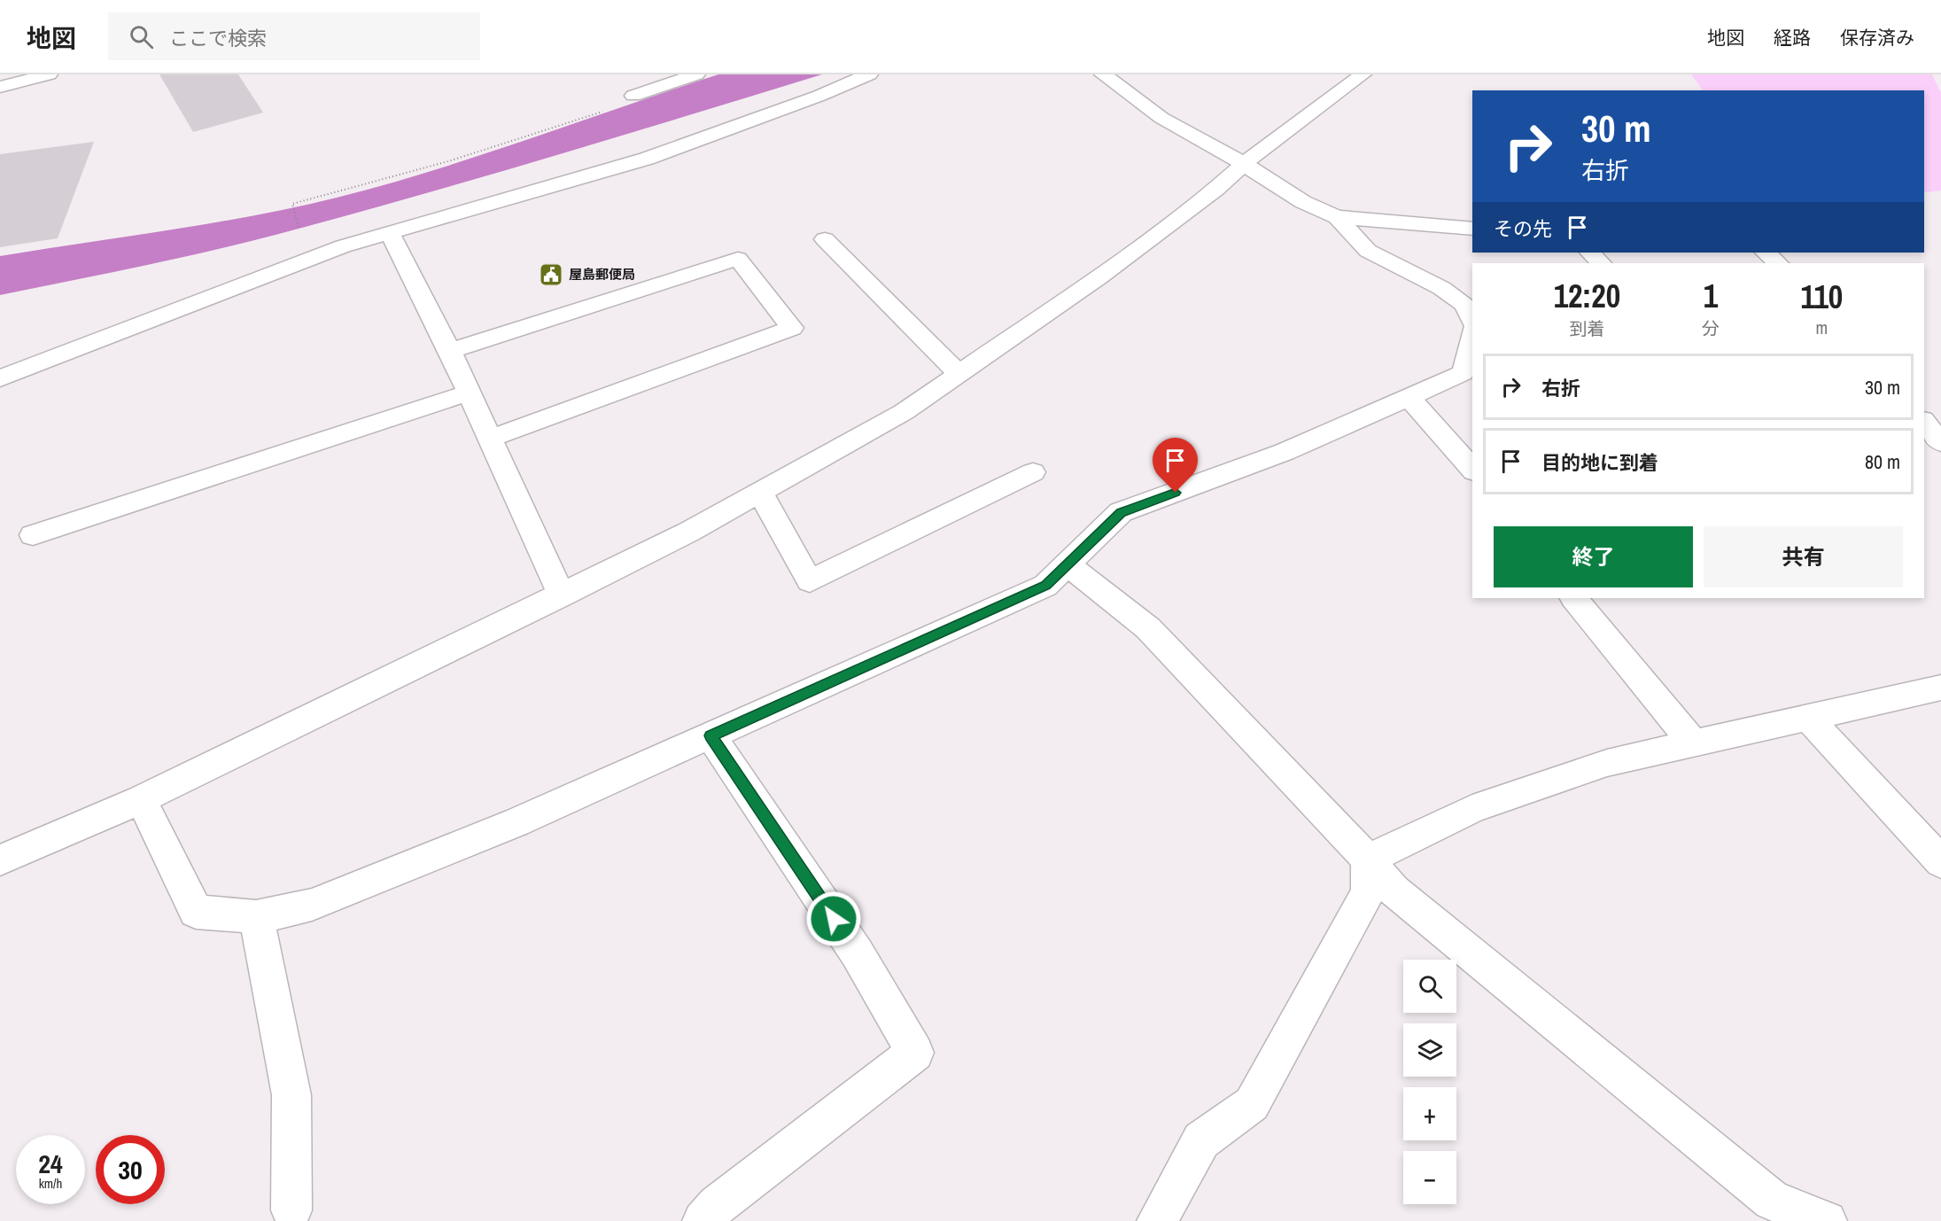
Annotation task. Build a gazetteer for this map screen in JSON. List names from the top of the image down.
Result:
{
  "places": {
    "public building": ["屋島郵便局"]
  },
  "page": {
    "header": "地図",
    "search": "ここで検索",
    "nav": ["地図", "経路", "保存済み"],
    "turn": ["30 m", "右折"],
    "then": "その先",
    "eta": [
      "12:20",
      "到着",
      "1",
      "分",
      "110",
      "m"
    ],
    "list": [
      {
        "name": "右折",
        "value": "30 m"
      },
      {
        "name": "目的地に到着",
        "value": "80 m"
      }
    ],
    "buttons": ["終了", "共有"],
    "map_buttons": ["+", "−"],
    "speed": "24 km/h",
    "limit": "30"
  }
}
